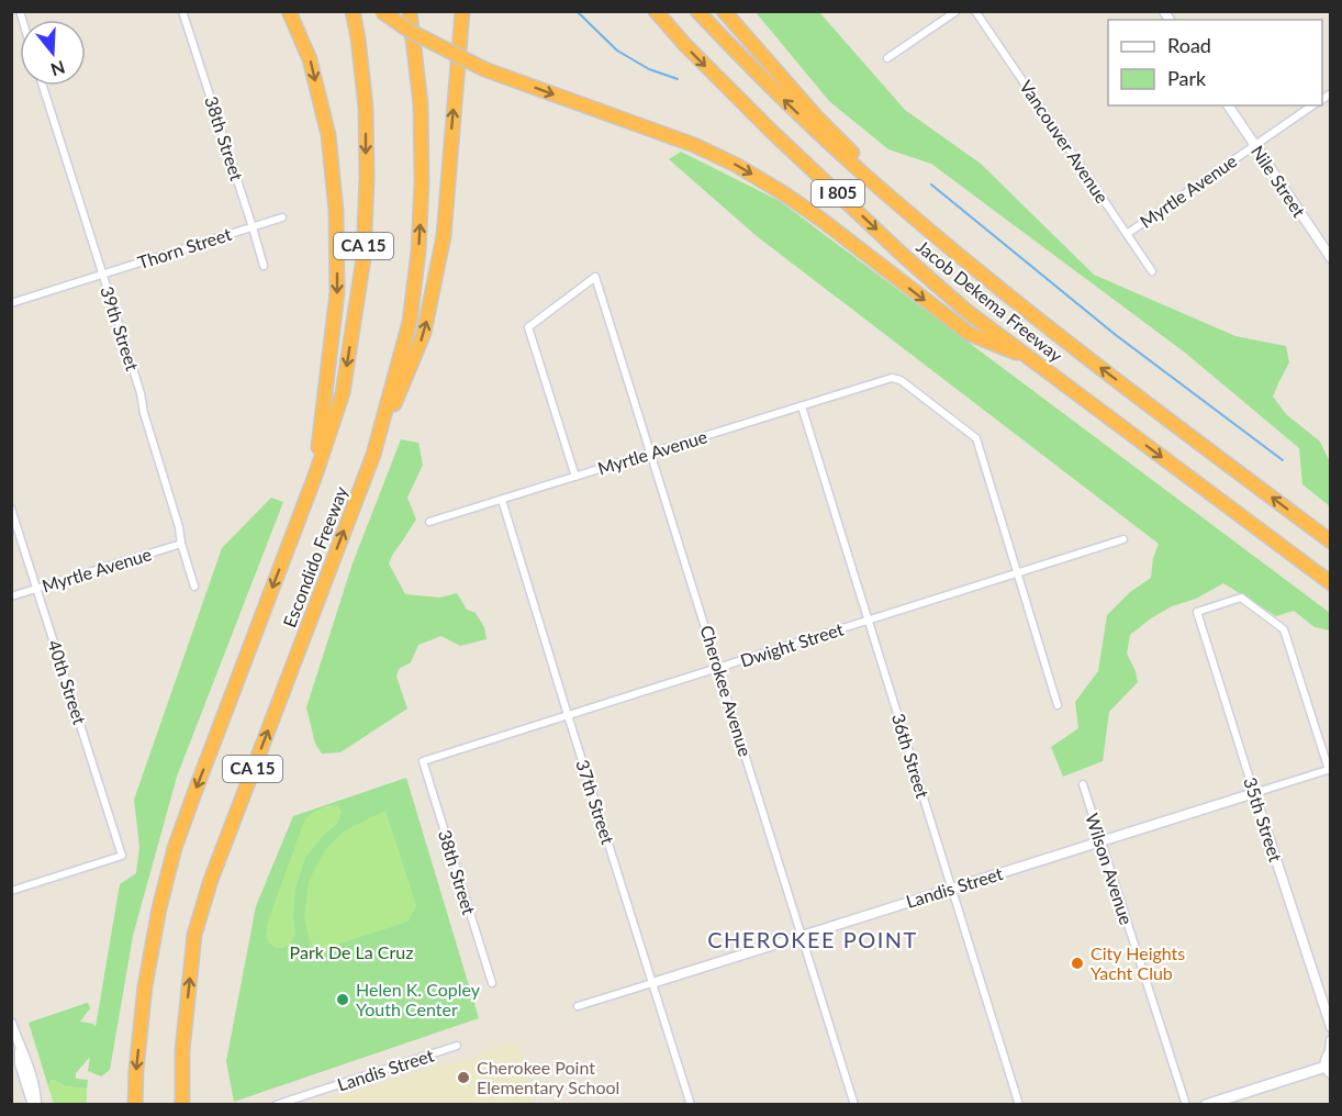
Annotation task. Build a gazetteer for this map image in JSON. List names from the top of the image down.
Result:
{
  "streets": {
    "highway": [
      "I 805",
      "CA 15",
      "Jacob Dekema Freeway",
      "Escondido Freeway"
    ],
    "street": [
      "38th Street",
      "Vancouver Avenue",
      "Nile Street",
      "Myrtle Avenue",
      "Thorn Street",
      "39th Street",
      "Dwight Street",
      "40th Street",
      "Cherokee Avenue",
      "36th Street",
      "37th Street",
      "35th Street",
      "Wilson Avenue",
      "Landis Street"
    ]
  },
  "crossings": [
    ["38th Street", "Thorn Street"],
    ["38th Street", "Dwight Street"],
    ["Vancouver Avenue", "Myrtle Avenue"],
    ["Nile Street", "Myrtle Avenue"],
    ["Myrtle Avenue", "39th Street"],
    ["Myrtle Avenue", "Dwight Street"],
    ["Myrtle Avenue", "40th Street"],
    ["Myrtle Avenue", "Cherokee Avenue"],
    ["Myrtle Avenue", "36th Street"],
    ["Myrtle Avenue", "37th Street"],
    ["Thorn Street", "39th Street"],
    ["Dwight Street", "Cherokee Avenue"],
    ["Dwight Street", "36th Street"],
    ["Dwight Street", "37th Street"],
    ["Cherokee Avenue", "Landis Street"],
    ["36th Street", "Landis Street"],
    ["37th Street", "Landis Street"],
    ["35th Street", "Landis Street"],
    ["Wilson Avenue", "Landis Street"]
  ],
  "districts": ["CHEROKEE POINT"],
  "parks": ["Park De La Cruz"],
  "places": ["City Heights Yacht Club", "Helen K. Copley Youth Center", "Cherokee Point Elementary School"],
  "legend": ["Road", "Park"],
  "north": "bottom"
}
